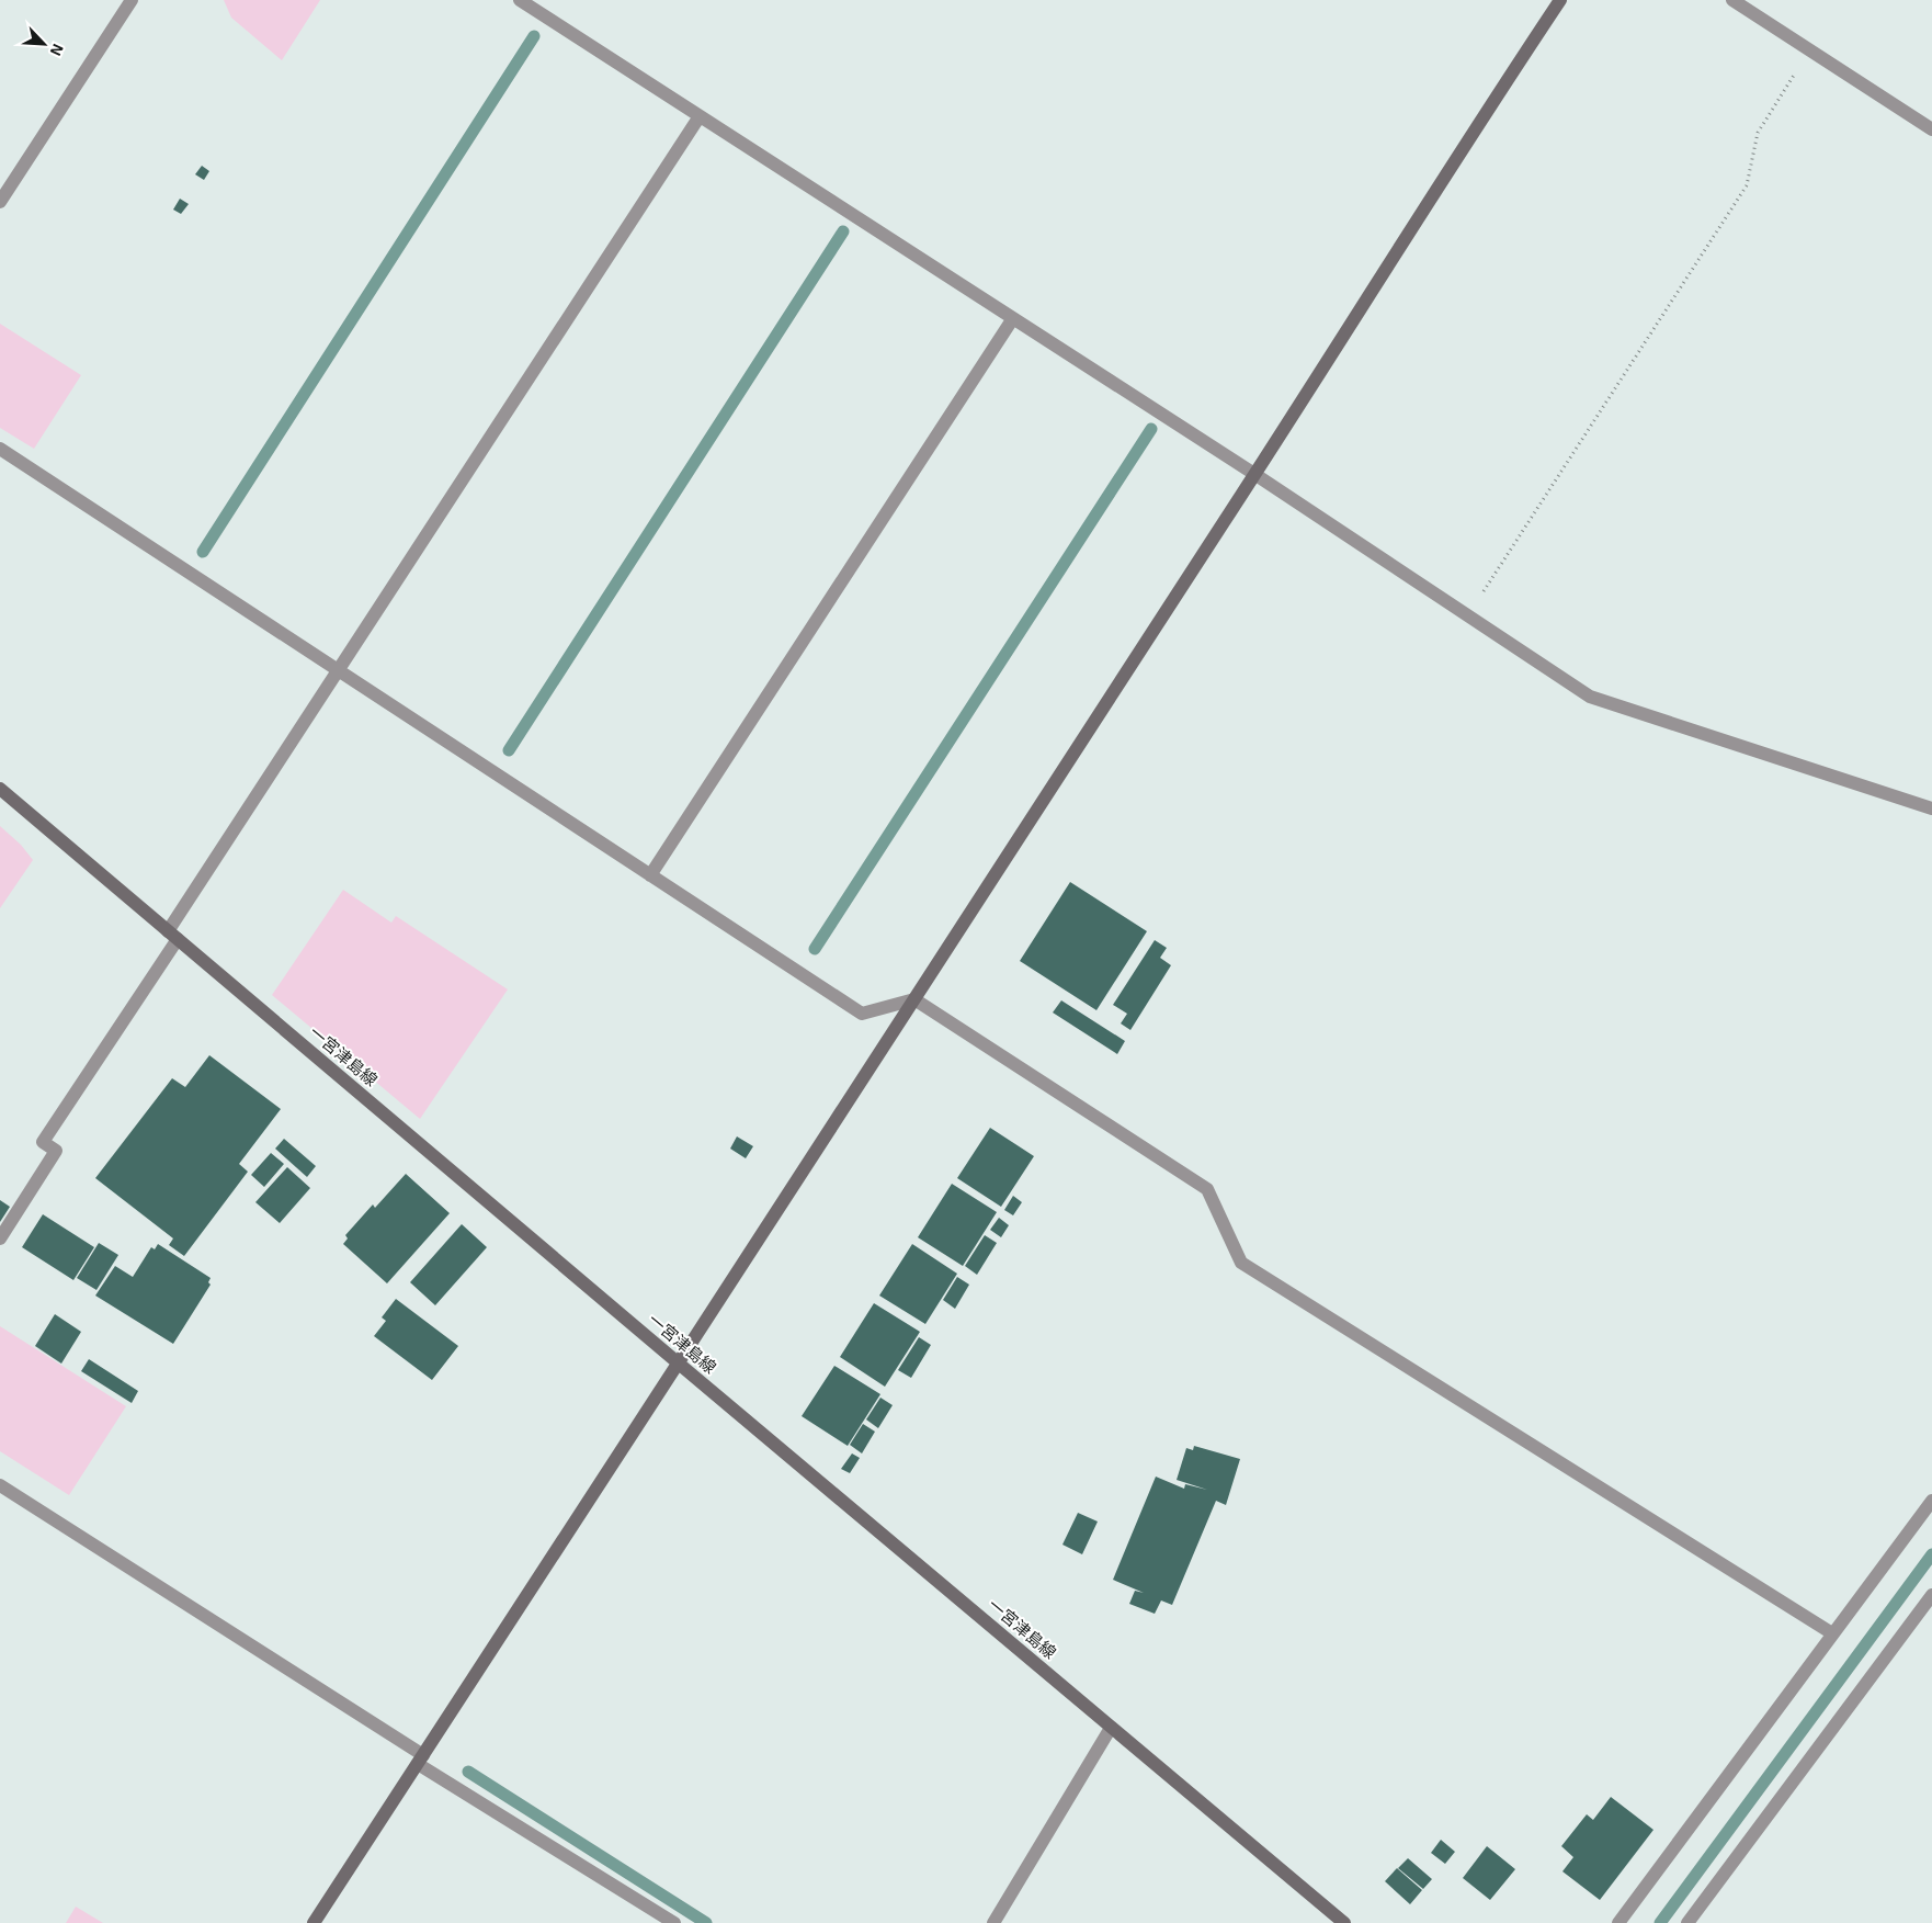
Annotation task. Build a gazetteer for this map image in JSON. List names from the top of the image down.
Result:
{
  "streets": {
    "street": ["一宮津島線"]
  },
  "north": "bottom right"
}
